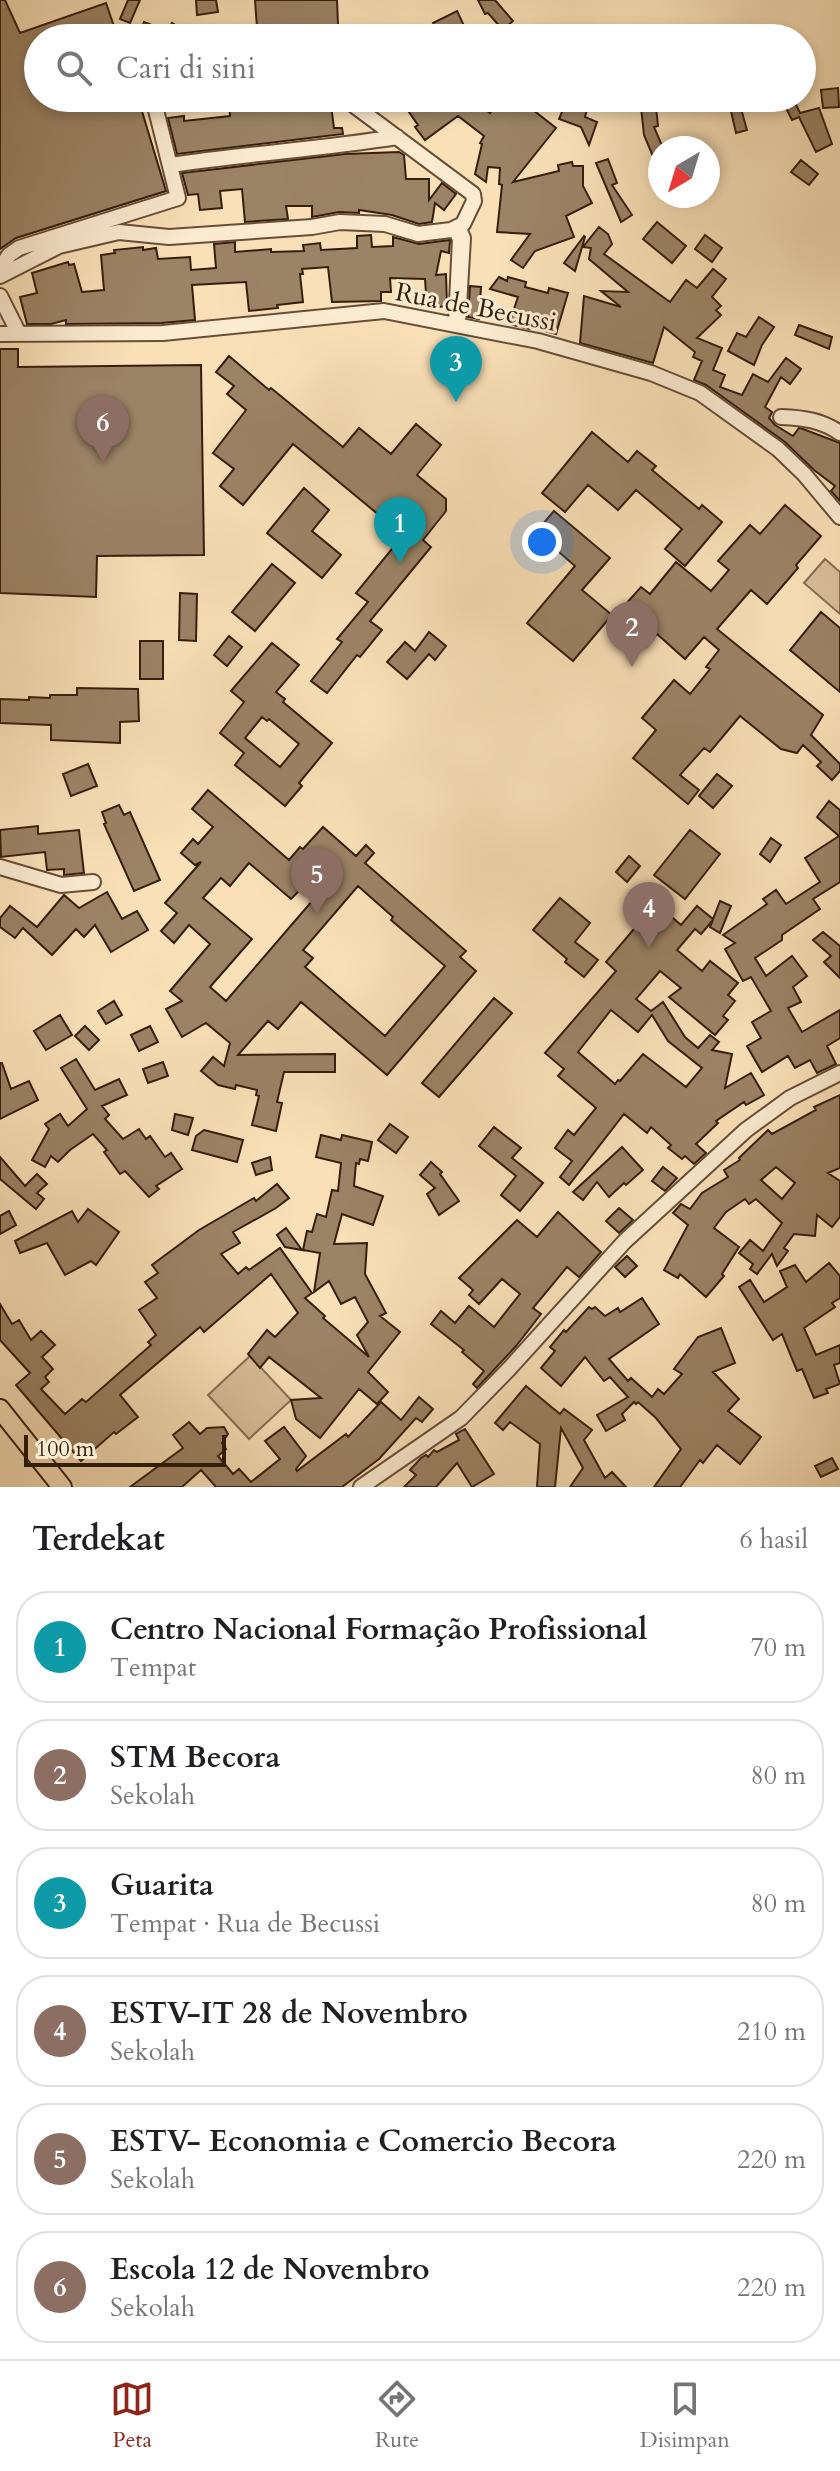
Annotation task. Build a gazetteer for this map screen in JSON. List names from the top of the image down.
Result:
{
  "streets": {
    "street": ["Rua de Becussi"]
  },
  "scale_bar": "100 m",
  "north": "bottom left",
  "page": {
    "search": "Cari di sini",
    "pins": [
      "3",
      "6",
      "1",
      "2",
      "5",
      "4"
    ],
    "scale": "100 m",
    "heading": ["Terdekat", "6 hasil"],
    "list": [
      {
        "mark": "1",
        "name": "Centro Nacional Formação Profissional",
        "note": "Tempat",
        "value": "70 m"
      },
      {
        "mark": "2",
        "name": "STM Becora",
        "note": "Sekolah",
        "value": "80 m"
      },
      {
        "mark": "3",
        "name": "Guarita",
        "note": "Tempat · Rua de Becussi",
        "value": "80 m"
      },
      {
        "mark": "4",
        "name": "ESTV-IT 28 de Novembro",
        "note": "Sekolah",
        "value": "210 m"
      },
      {
        "mark": "5",
        "name": "ESTV- Economia e Comercio Becora",
        "note": "Sekolah",
        "value": "220 m"
      },
      {
        "mark": "6",
        "name": "Escola 12 de Novembro",
        "note": "Sekolah",
        "value": "220 m"
      }
    ],
    "nav": ["Peta", "Rute", "Disimpan"]
  }
}
